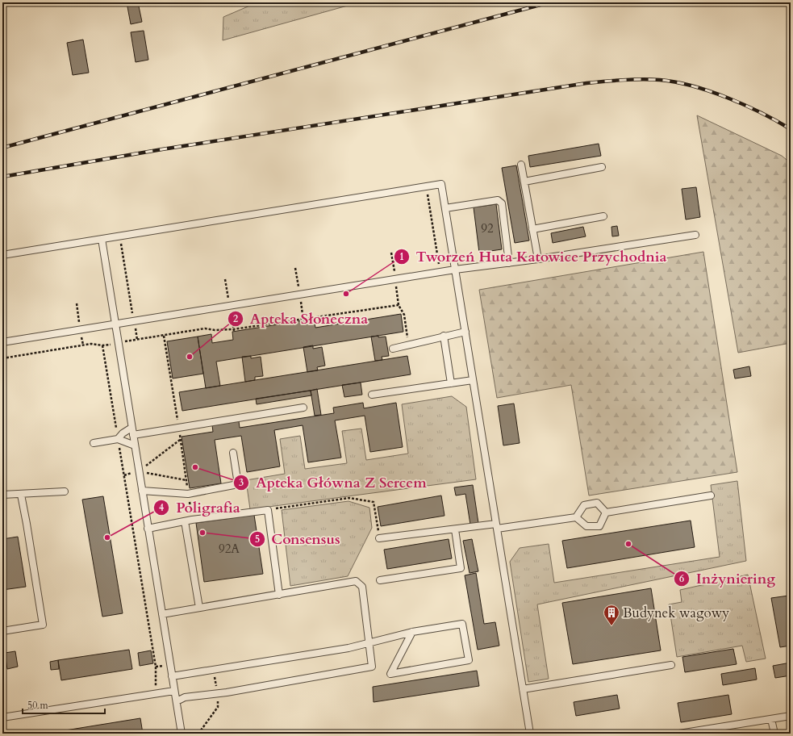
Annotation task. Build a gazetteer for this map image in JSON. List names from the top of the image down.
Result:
{
  "places": {
    "other": [
      "Tworzeń Huta Katowice Przychodnia",
      "Apteka Słoneczna",
      "Apteka Główna Z Sercem",
      "Consensus",
      "Poligrafia",
      "Inżyniering"
    ],
    "building": ["Budynek wagowy"]
  },
  "house_numbers": ["92", "92A"],
  "scale_bar": "50 m"
}
